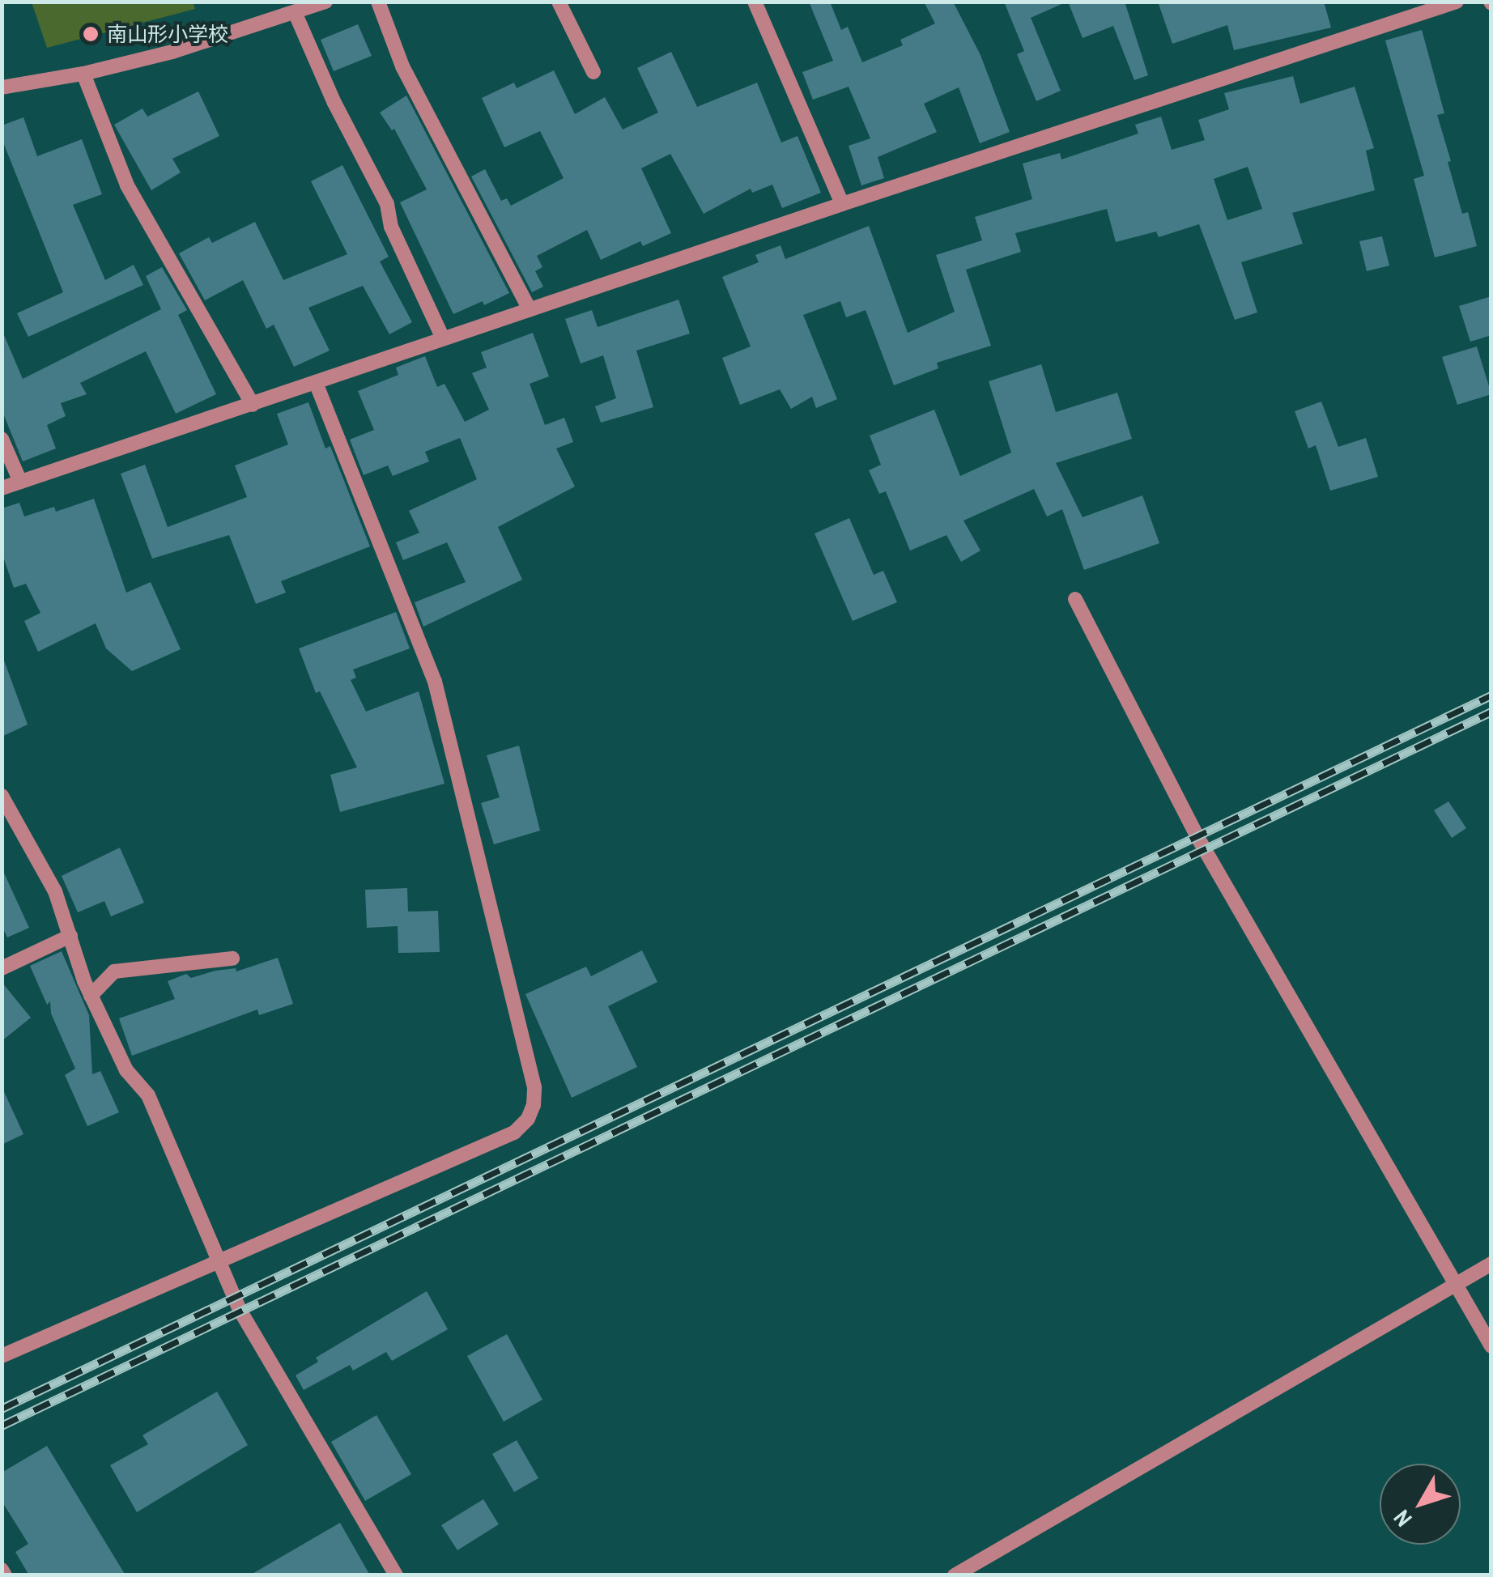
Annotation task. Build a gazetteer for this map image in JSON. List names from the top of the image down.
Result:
{
  "places": ["南山形小学校"],
  "north": "bottom left"
}
